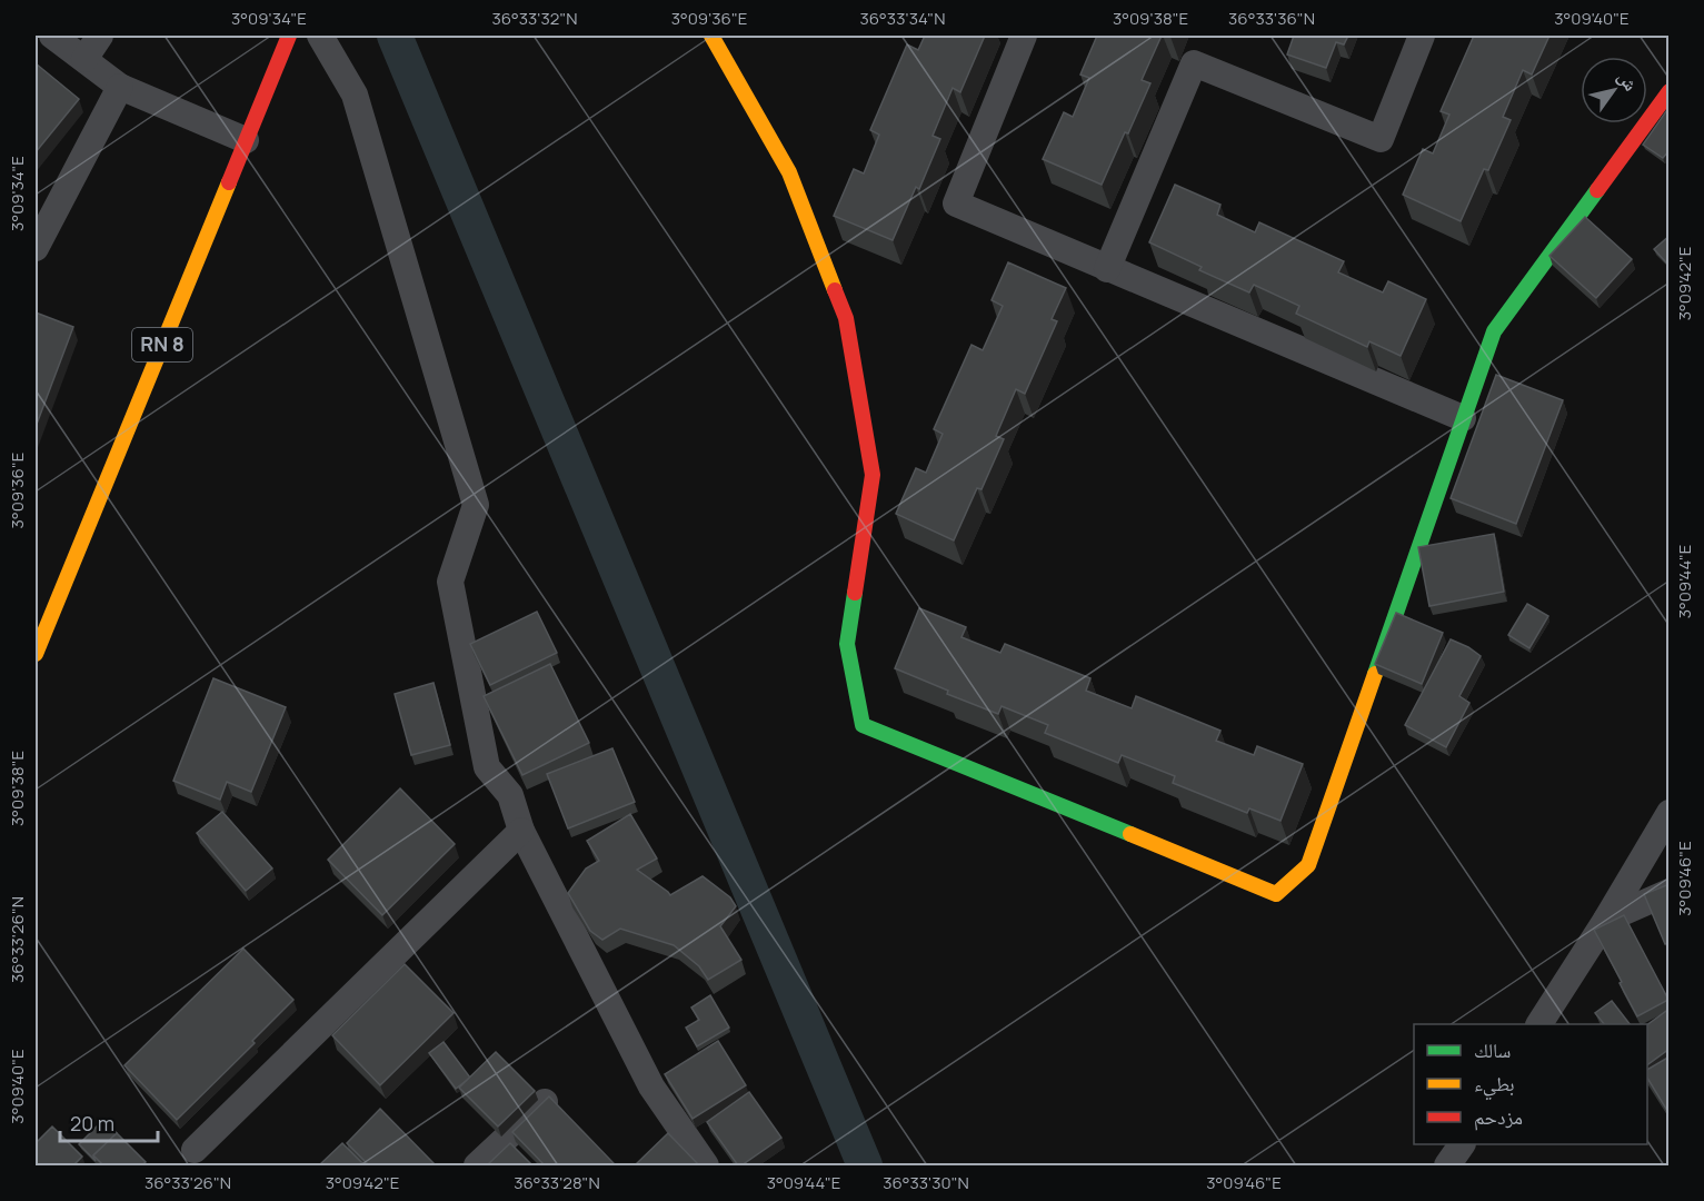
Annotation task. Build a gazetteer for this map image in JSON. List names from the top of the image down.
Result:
{
  "streets": {
    "street": ["RN 8"]
  },
  "legend": ["سالك", "بطيء", "مزدحم"],
  "scale_bar": "20 m",
  "north": "top right",
  "coordinates": [
    "3°09'34\"E",
    "36°33'32\"N",
    "3°09'36\"E",
    "36°33'34\"N",
    "3°09'38\"E",
    "36°33'36\"N",
    "3°09'40\"E",
    "3°09'42\"E",
    "3°09'44\"E",
    "3°09'46\"E",
    "36°33'26\"N",
    "36°33'28\"N",
    "36°33'30\"N"
  ]
}
